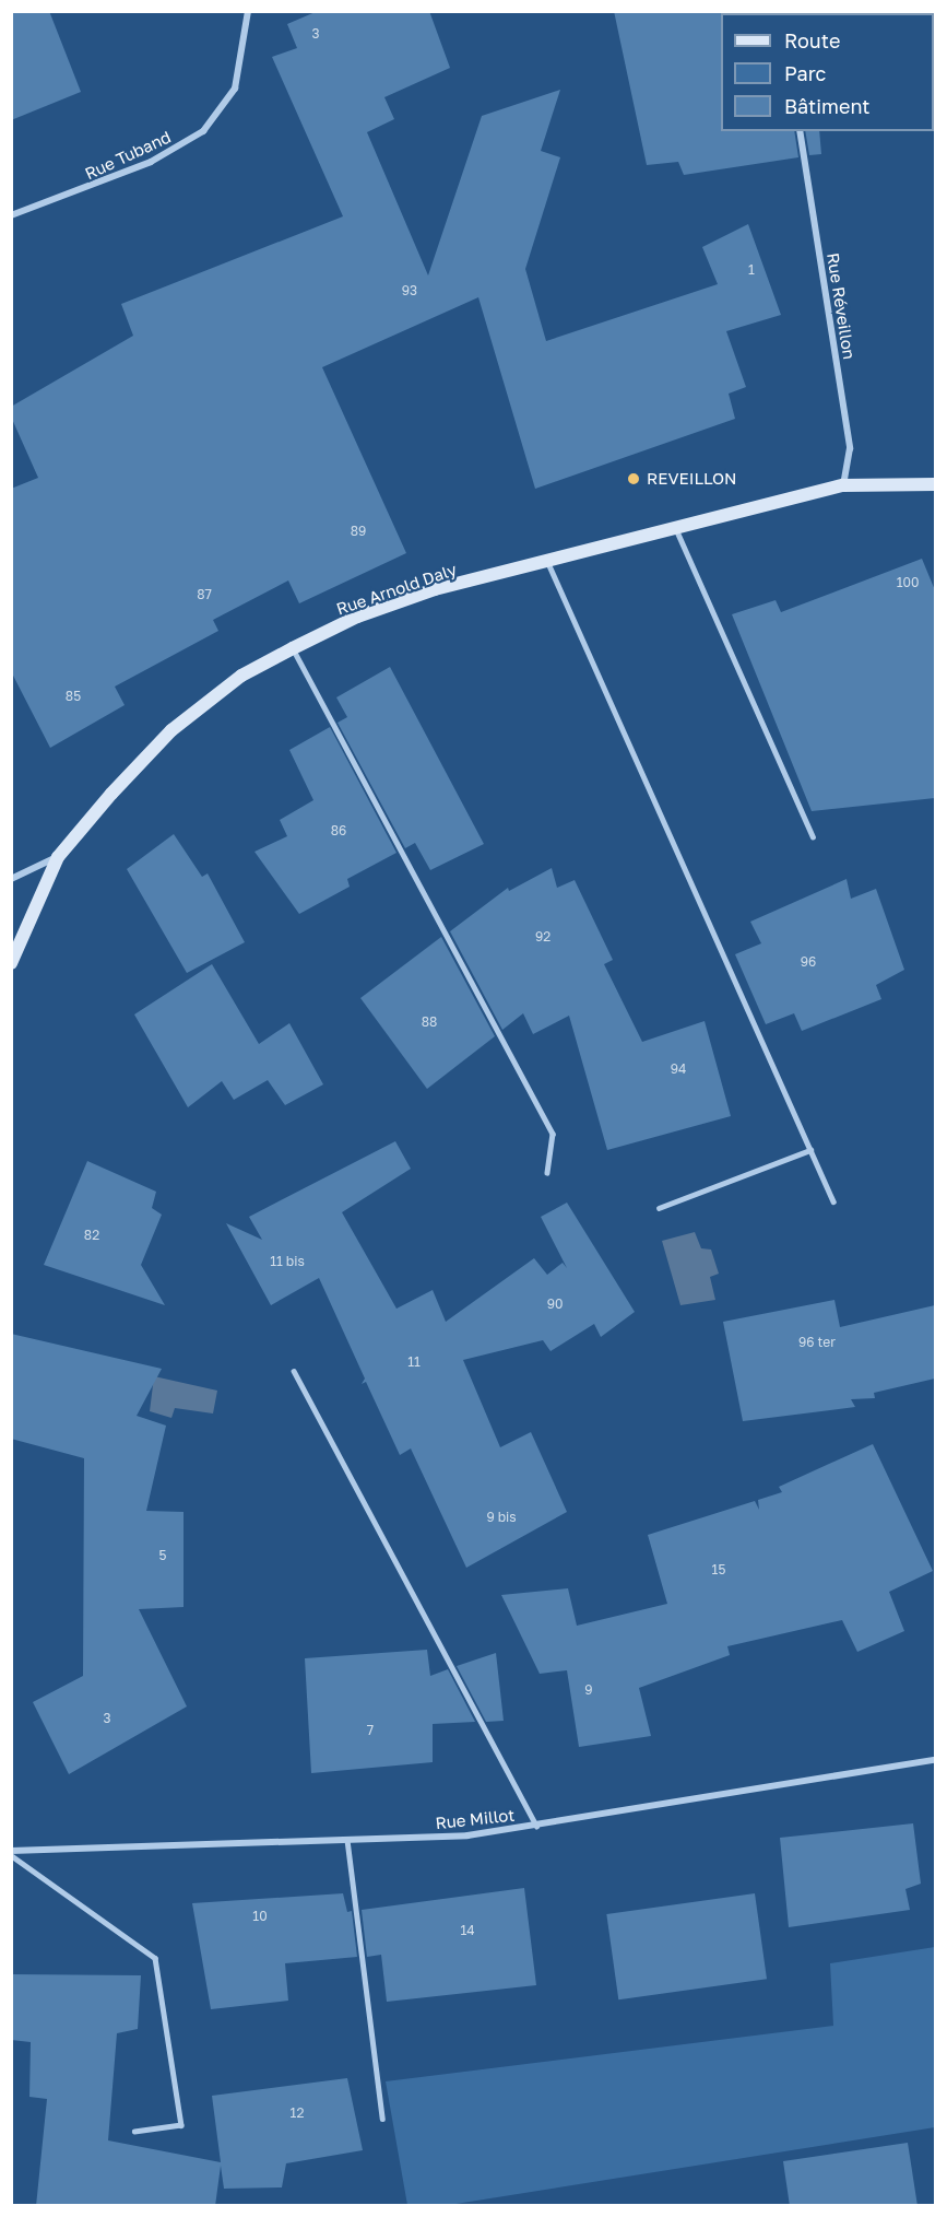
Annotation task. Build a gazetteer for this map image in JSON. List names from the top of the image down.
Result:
{
  "streets": {
    "street": [
      "Rue Tuband",
      "Rue Réveillon",
      "Rue Arnold Daly",
      "Rue Millot"
    ]
  },
  "crossings": [
    ["Rue Réveillon", "Rue Arnold Daly"]
  ],
  "places": ["REVEILLON"],
  "house_numbers": [
    "3",
    "1",
    "93",
    "89",
    "100",
    "87",
    "85",
    "86",
    "92",
    "96",
    "88",
    "94",
    "82",
    "11 bis",
    "90",
    "96 ter",
    "11",
    "9 bis",
    "5",
    "15",
    "9",
    "3",
    "7",
    "10",
    "14",
    "12"
  ],
  "legend": ["Route", "Parc", "Bâtiment"]
}
